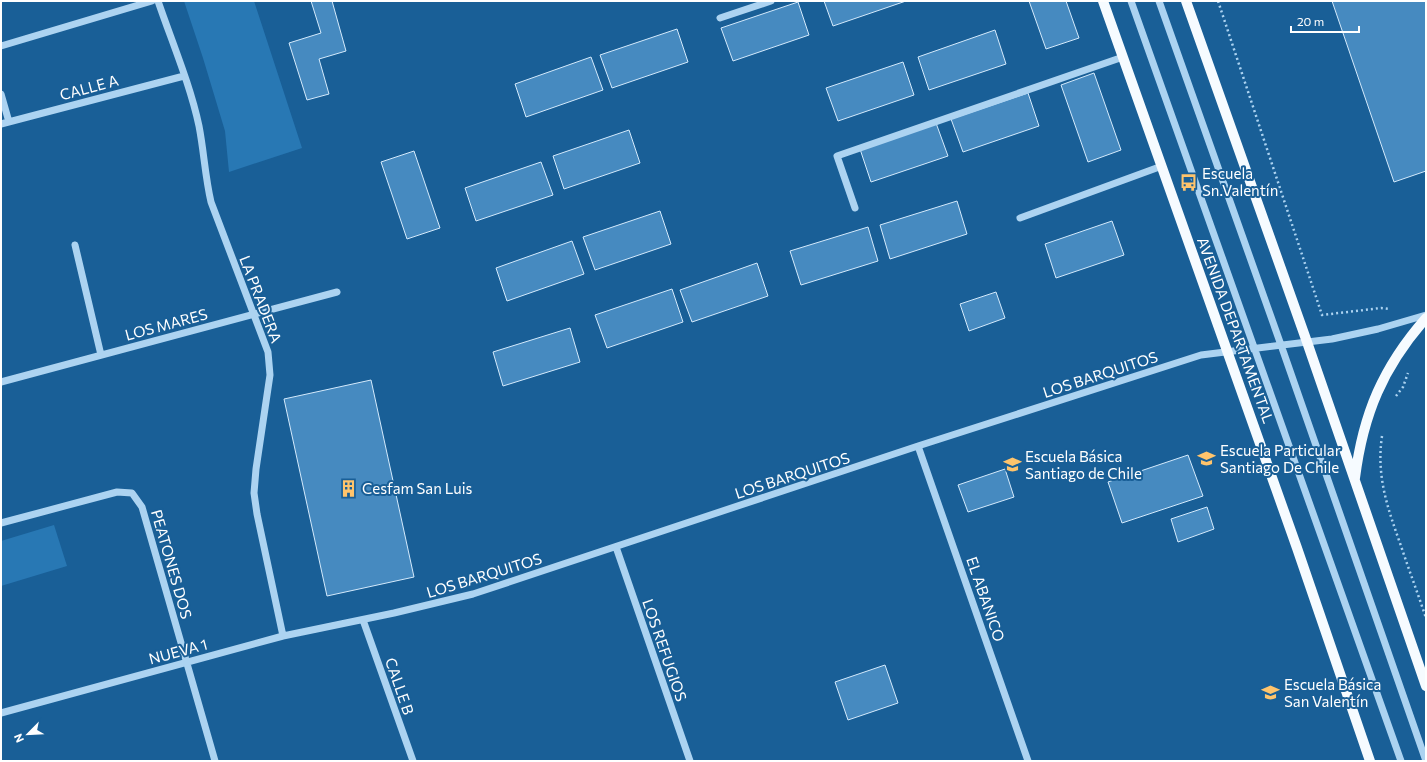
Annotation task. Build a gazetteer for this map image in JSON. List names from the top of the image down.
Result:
{
  "streets": {
    "main road": ["AVENIDA DEPARTAMENTAL"],
    "street": [
      "CALLE A",
      "LA PRADERA",
      "LOS MARES",
      "LOS BARQUITOS",
      "PEATONES DOS",
      "EL ABANICO",
      "LOS REFUGIOS",
      "NUEVA 1",
      "CALLE B"
    ]
  },
  "crossings": [
    ["CALLE A", "LA PRADERA"],
    ["LA PRADERA", "LOS MARES"],
    ["LA PRADERA", "NUEVA 1"],
    ["AVENIDA DEPARTAMENTAL", "LOS BARQUITOS"],
    ["LOS BARQUITOS", "EL ABANICO"],
    ["LOS BARQUITOS", "LOS REFUGIOS"],
    ["LOS BARQUITOS", "NUEVA 1"],
    ["LOS BARQUITOS", "CALLE B"],
    ["PEATONES DOS", "NUEVA 1"],
    ["NUEVA 1", "CALLE B"]
  ],
  "places": {
    "bus stop": ["Escuela Sn.Valentín"],
    "school or university": ["Escuela Particular Santiago De Chile", "Escuela Básica Santiago de Chile", "Escuela Básica San Valentín"],
    "building": ["Cesfam San Luis"]
  },
  "scale_bar": "20 m",
  "north": "bottom left"
}
